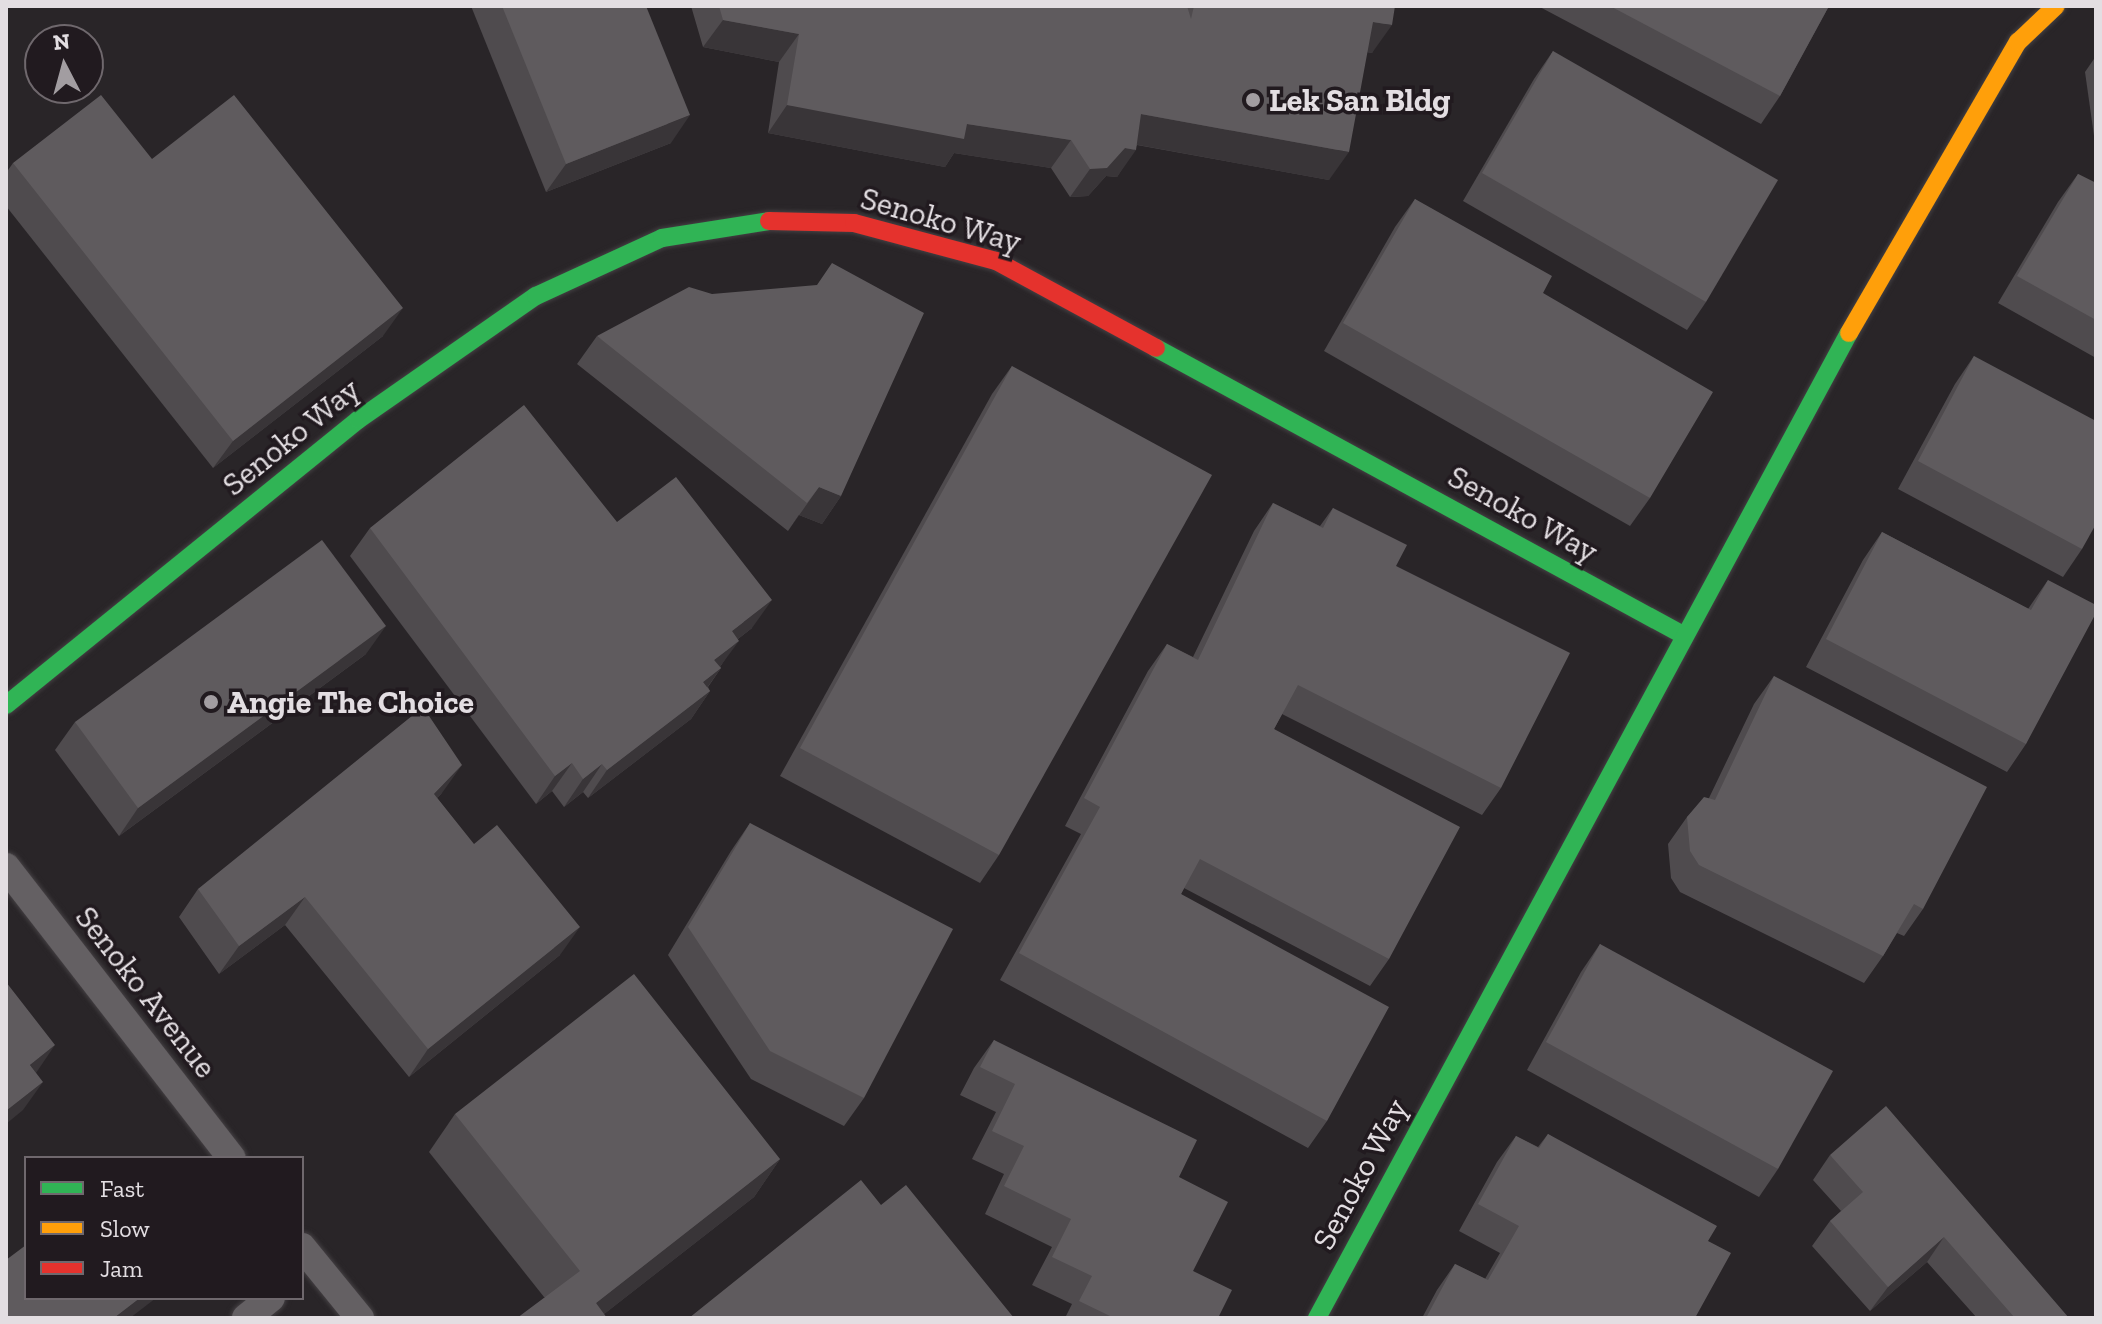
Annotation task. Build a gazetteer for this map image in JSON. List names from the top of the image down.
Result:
{
  "streets": {
    "street": ["Senoko Way", "Senoko Avenue"]
  },
  "places": ["Lek San Bldg", "Angie The Choice"],
  "legend": ["Fast", "Slow", "Jam"],
  "north": "top"
}
